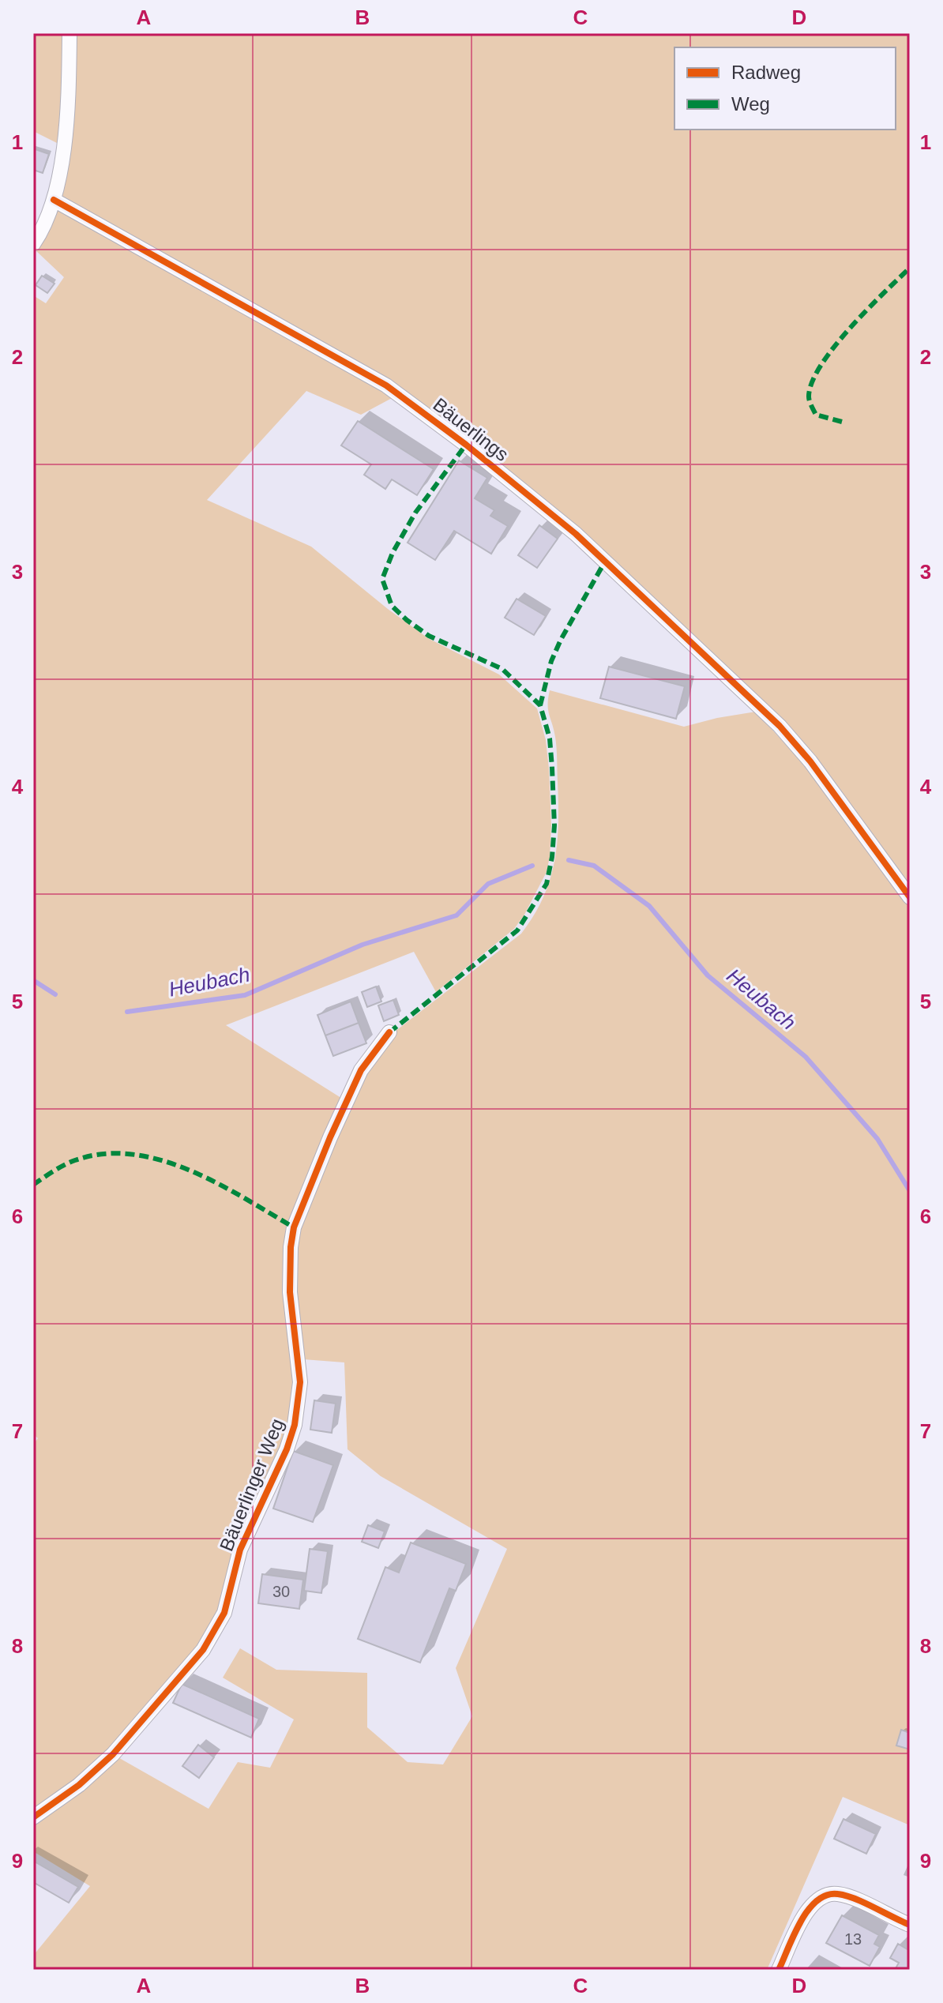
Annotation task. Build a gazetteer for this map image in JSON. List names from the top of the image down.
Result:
{
  "streets": {
    "street": ["Bäuerlings", "Bäuerlinger Weg"]
  },
  "water": ["Heubach"],
  "house_numbers": ["30", "13"],
  "legend": ["Radweg", "Weg"],
  "grid": {
    "columns": [
      "A",
      "B",
      "C",
      "D"
    ],
    "rows": [
      "1",
      "2",
      "3",
      "4",
      "5",
      "6",
      "7",
      "8",
      "9"
    ]
  }
}
